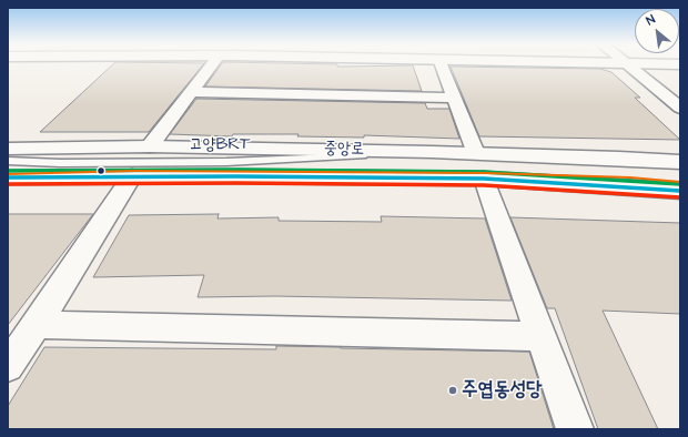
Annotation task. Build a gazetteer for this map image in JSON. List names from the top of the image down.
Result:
{
  "streets": {
    "main road": ["중앙로"],
    "lane": ["고양BRT"]
  },
  "crossings": [
    ["고양BRT", "중앙로"]
  ],
  "places": ["주엽동성당"],
  "north": "top left"
}
